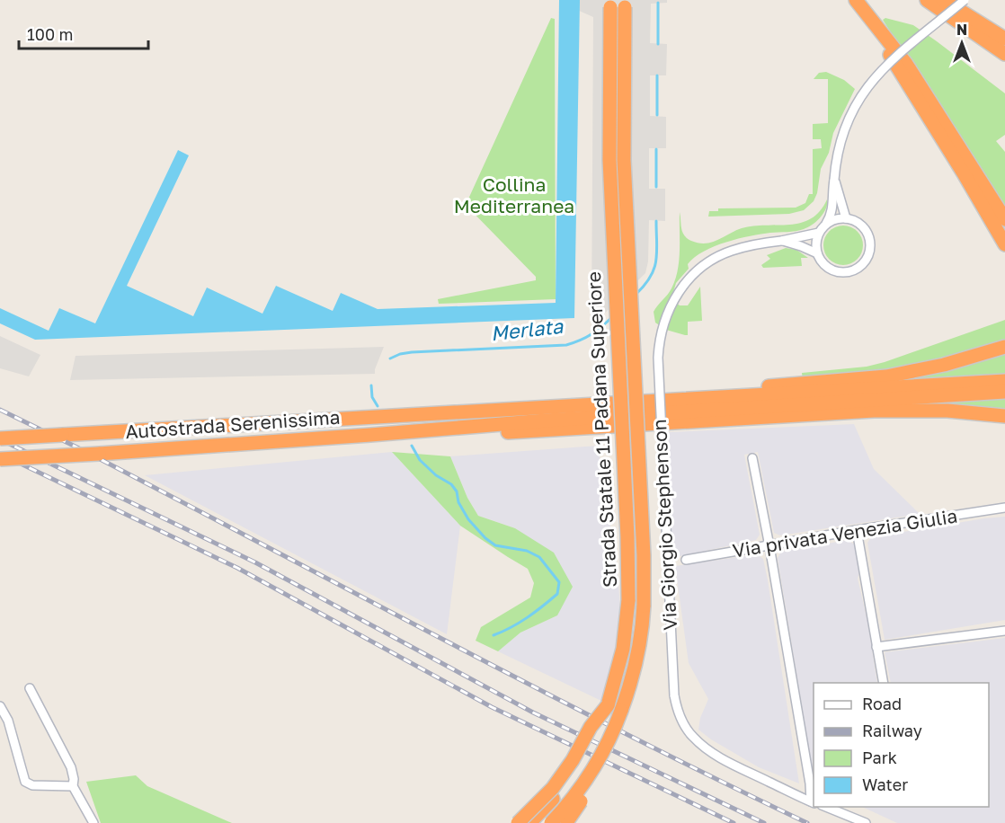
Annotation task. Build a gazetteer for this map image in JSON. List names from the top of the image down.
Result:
{
  "streets": {
    "highway": ["Autostrada Serenissima", "Strada Statale 11 Padana Superiore"],
    "street": ["Via Giorgio Stephenson", "Via privata Venezia Giulia"]
  },
  "water": ["Merlata"],
  "parks": ["Collina Mediterranea"],
  "legend": [
    "Road",
    "Railway",
    "Park",
    "Water"
  ],
  "scale_bar": "100 m",
  "north": "top"
}
